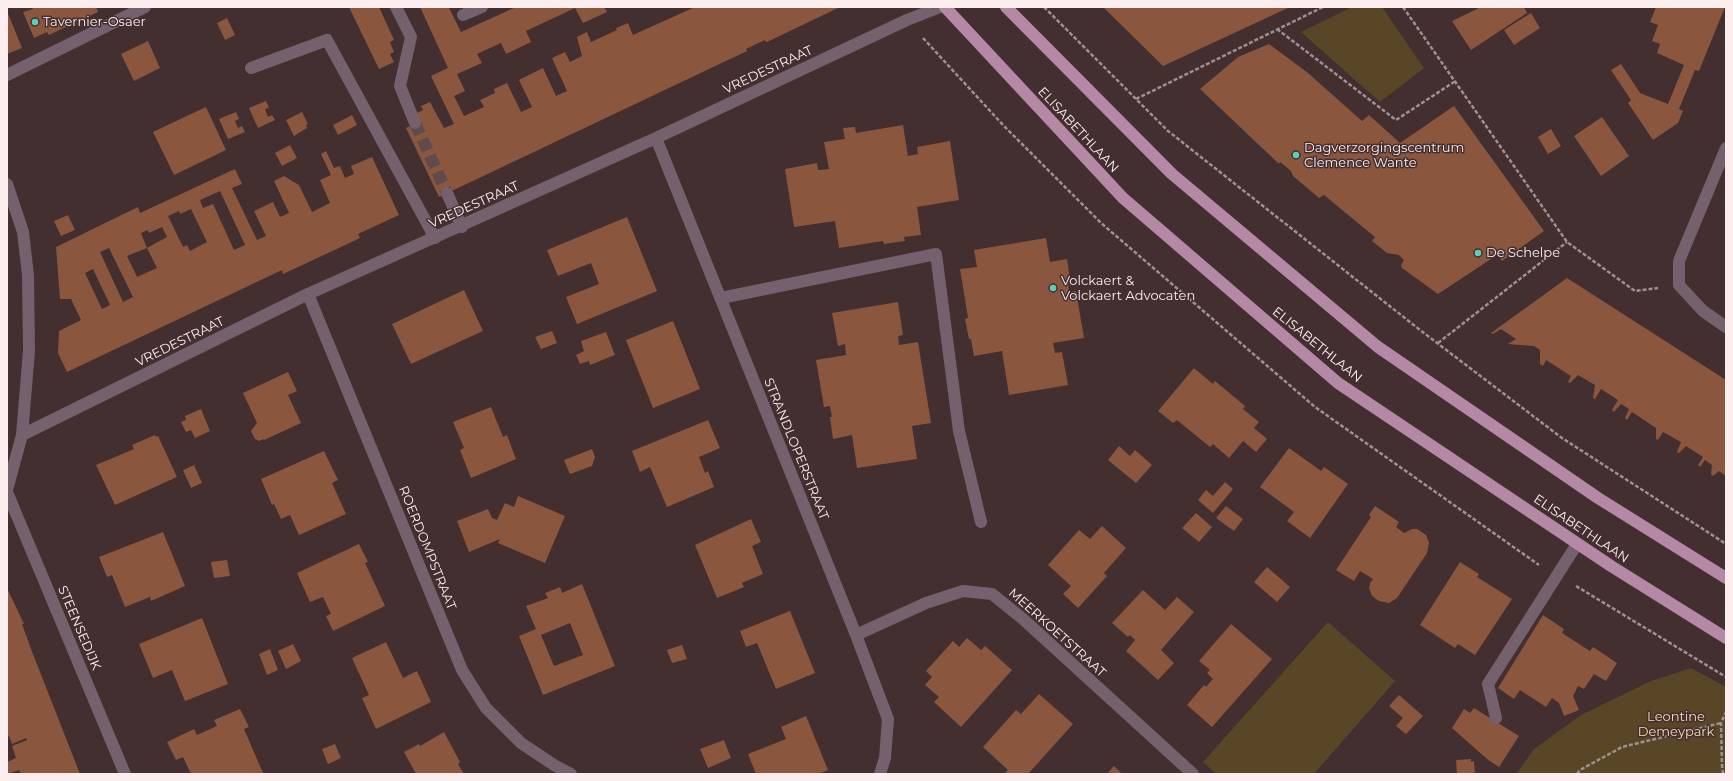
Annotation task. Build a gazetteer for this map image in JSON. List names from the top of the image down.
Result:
{
  "streets": {
    "main road": ["ELISABETHLAAN"],
    "street": [
      "VREDESTRAAT",
      "STRANDLOPERSTRAAT",
      "ROERDOMPSTRAAT",
      "STEENSEDIJK",
      "MEERKOETSTRAAT"
    ]
  },
  "crossings": [
    ["VREDESTRAAT", "STRANDLOPERSTRAAT"],
    ["VREDESTRAAT", "ROERDOMPSTRAAT"],
    ["VREDESTRAAT", "STEENSEDIJK"],
    ["STRANDLOPERSTRAAT", "MEERKOETSTRAAT"]
  ],
  "parks": ["Leontine Demeypark"],
  "places": [
    "Tavernier-Osaer",
    "Dagverzorgingscentrum Clemence Wante",
    "De Schelpe",
    "Volckaert & Volckaert Advocaten"
  ]
}
